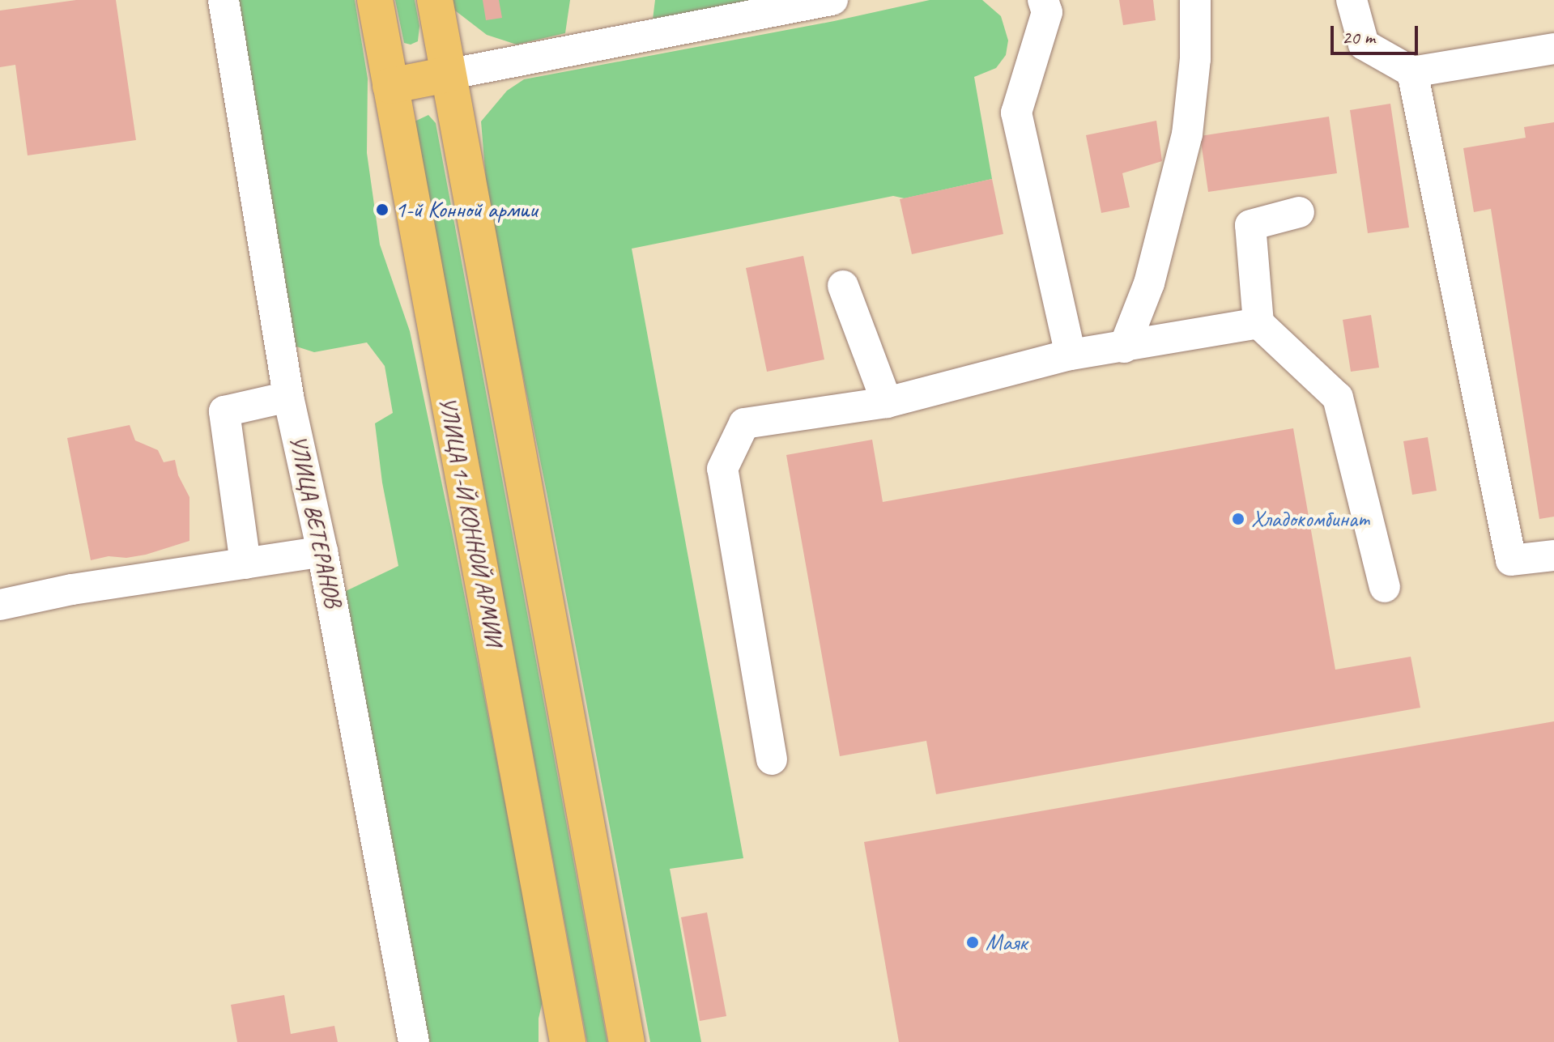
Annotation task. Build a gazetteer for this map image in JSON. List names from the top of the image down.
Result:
{
  "streets": {
    "main road": ["УЛИЦА 1-Й КОННОЙ АРМИИ"],
    "lane": ["УЛИЦА ВЕТЕРАНОВ"]
  },
  "places": ["1-й Конной армии", "Хладокомбинат", "Маяк"],
  "scale_bar": "20 m"
}
